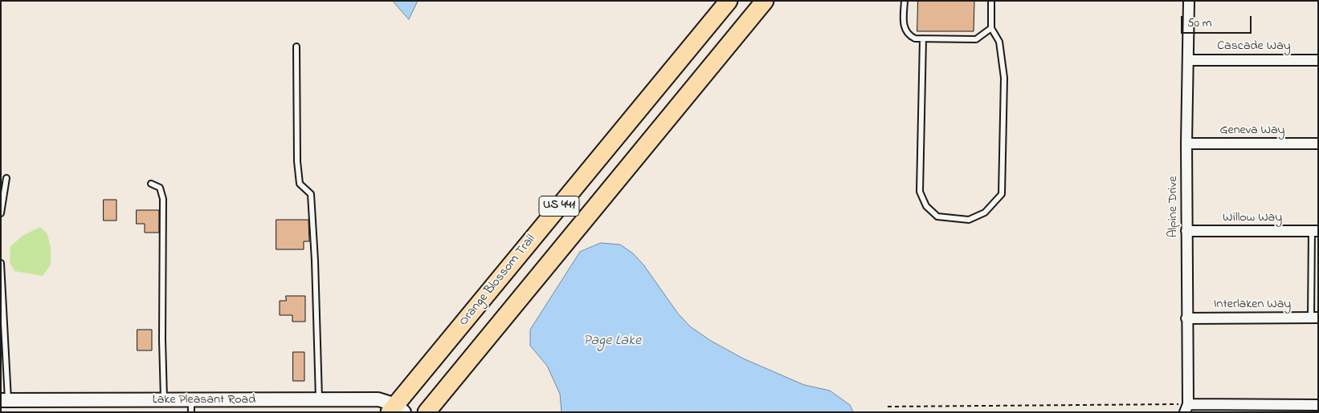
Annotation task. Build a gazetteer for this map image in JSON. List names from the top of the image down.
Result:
{
  "streets": {
    "main road": ["US 441", "Orange Blossom Trail"],
    "street": [
      "Cascade Way",
      "Geneva Way",
      "Alpine Drive",
      "Willow Way",
      "Interlaken Way",
      "Lake Pleasant Road"
    ]
  },
  "crossings": [
    ["Cascade Way", "Alpine Drive"],
    ["Geneva Way", "Alpine Drive"],
    ["Alpine Drive", "Willow Way"],
    ["Alpine Drive", "Interlaken Way"],
    ["Orange Blossom Trail", "Lake Pleasant Road"]
  ],
  "water": ["Page Lake"],
  "scale_bar": "50 m"
}
